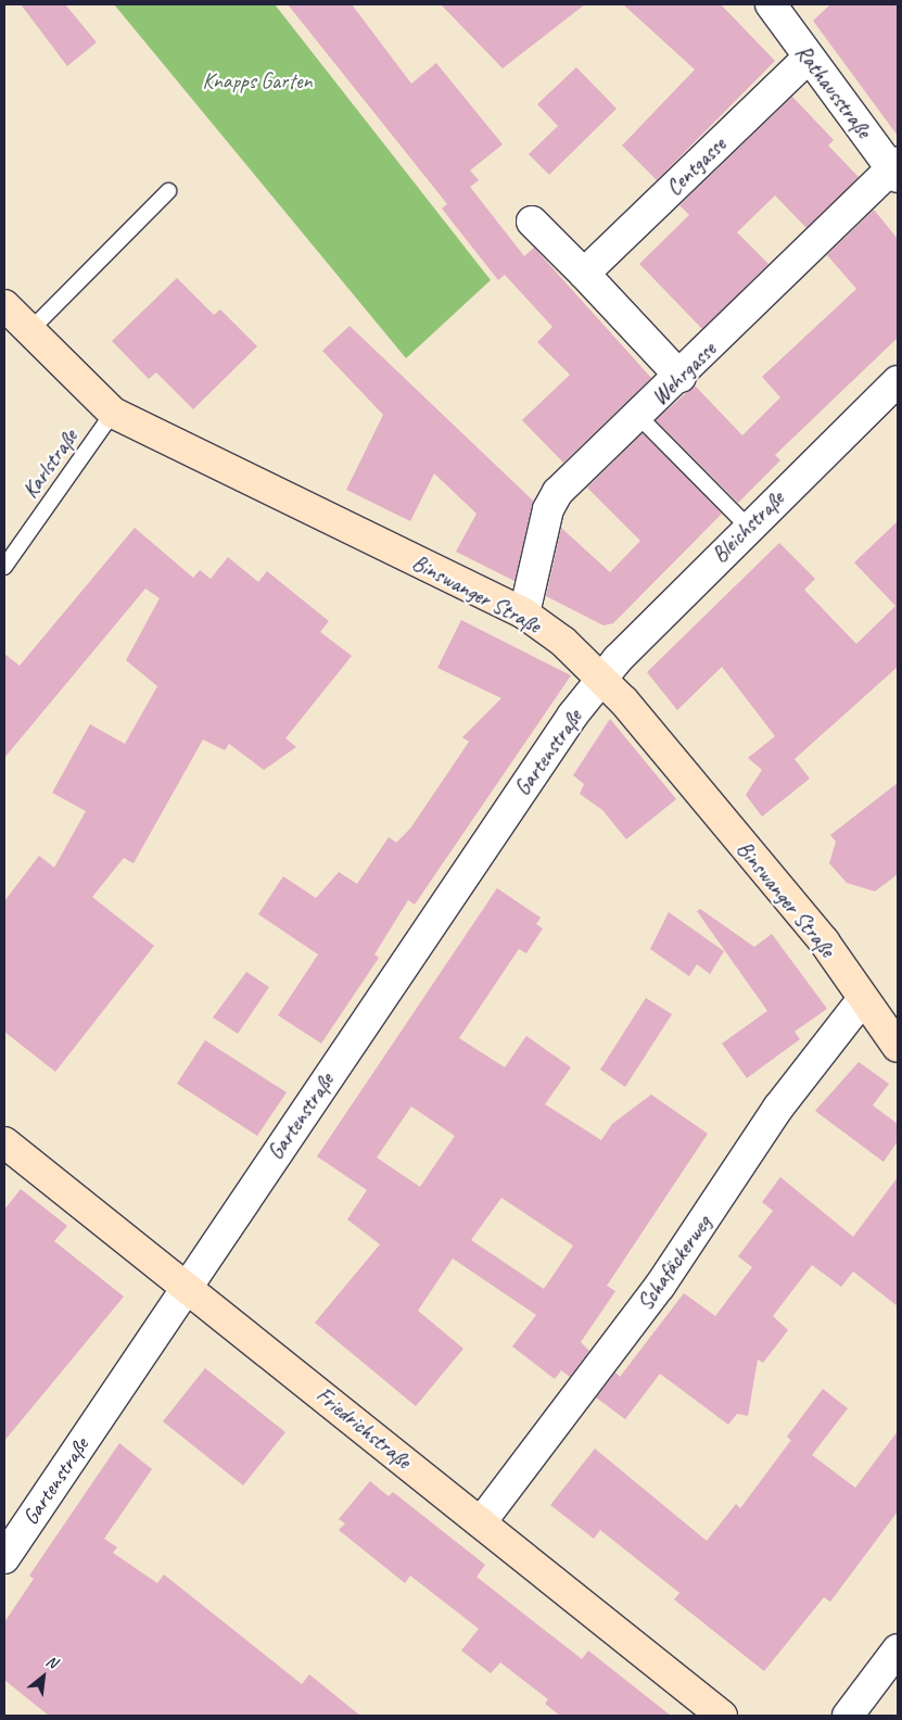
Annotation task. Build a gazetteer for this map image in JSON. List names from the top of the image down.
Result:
{
  "streets": {
    "main road": ["Binswanger Straße", "Friedrichstraße"],
    "street": [
      "Rathausstraße",
      "Centgasse",
      "Wehrgasse",
      "Bleichstraße",
      "Gartenstraße",
      "Schafäckerweg"
    ],
    "lane": ["Karlstraße"]
  },
  "crossings": [
    ["Rathausstraße", "Centgasse"],
    ["Rathausstraße", "Wehrgasse"],
    ["Wehrgasse", "Binswanger Straße"],
    ["Karlstraße", "Binswanger Straße"],
    ["Bleichstraße", "Binswanger Straße"],
    ["Bleichstraße", "Gartenstraße"],
    ["Binswanger Straße", "Gartenstraße"],
    ["Binswanger Straße", "Schafäckerweg"],
    ["Gartenstraße", "Friedrichstraße"],
    ["Schafäckerweg", "Friedrichstraße"]
  ],
  "parks": ["Knapps Garten"],
  "north": "top right"
}
